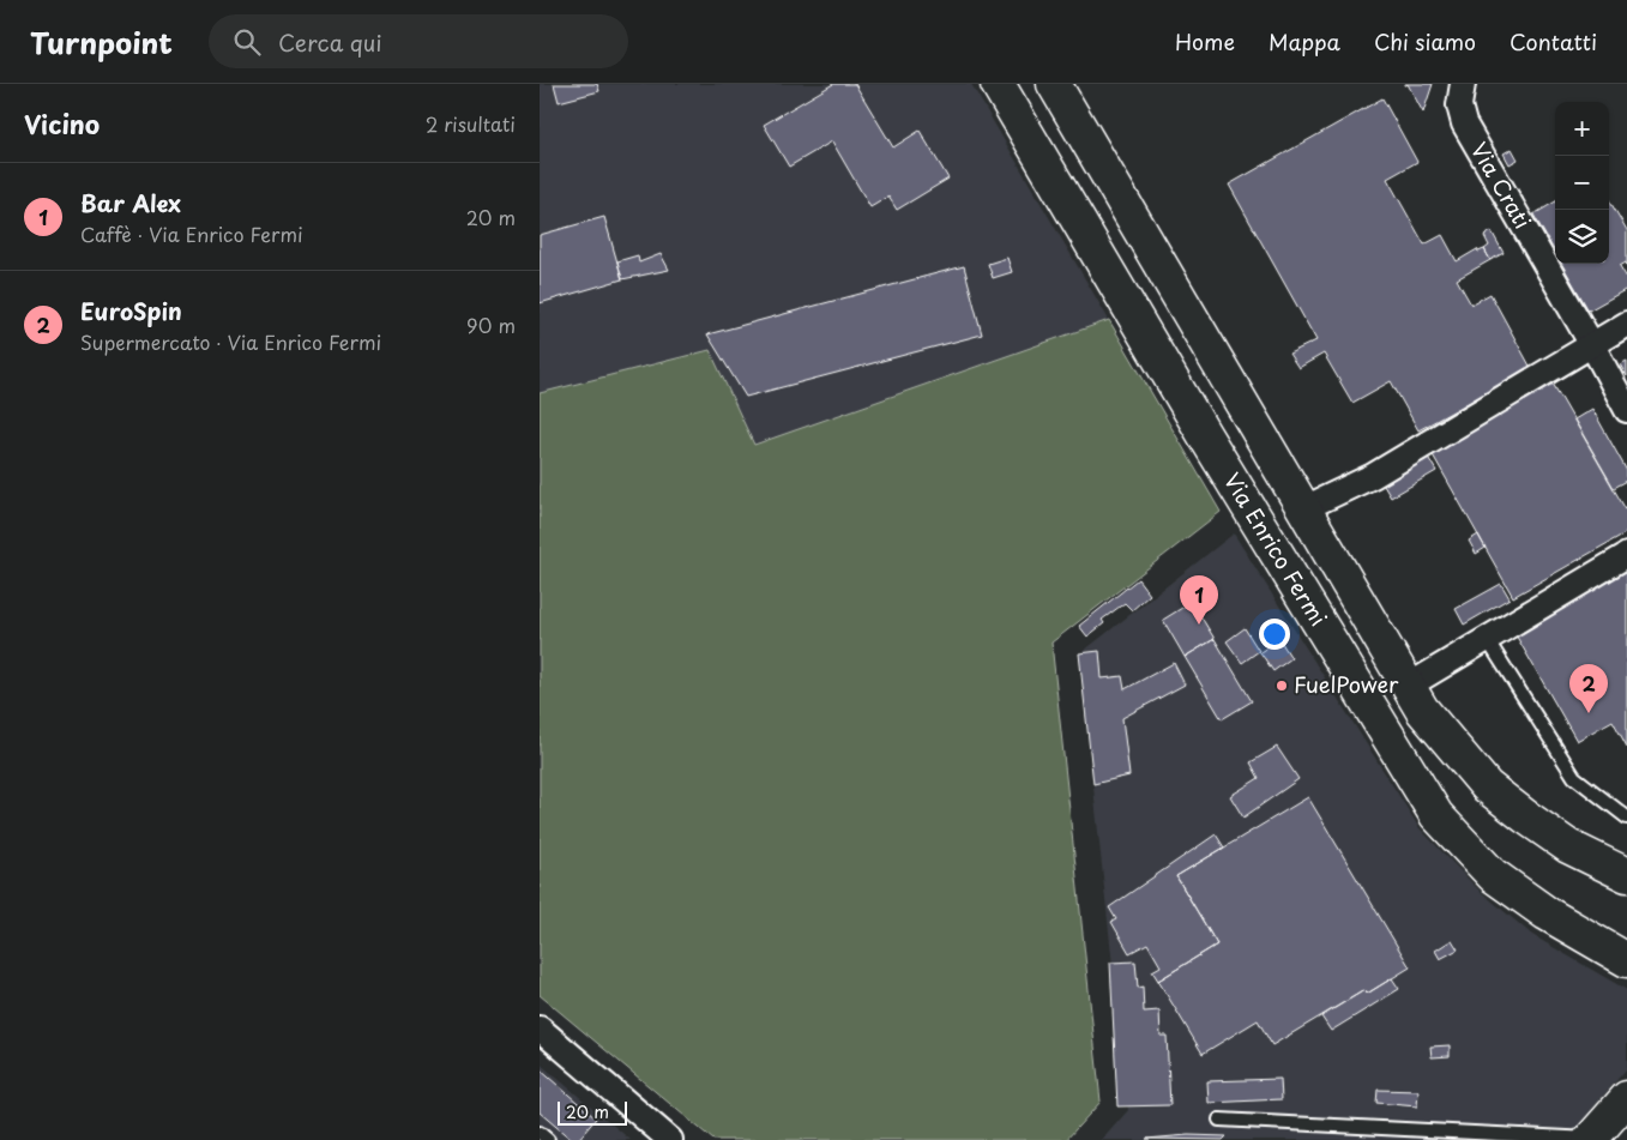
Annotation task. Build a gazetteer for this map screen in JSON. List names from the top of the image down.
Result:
{
  "streets": {
    "street": ["Via Crati", "Via Enrico Fermi"]
  },
  "places": ["FuelPower"],
  "scale_bar": "20 m",
  "page": {
    "header": "Turnpoint",
    "search": "Cerca qui",
    "nav": [
      "Home",
      "Mappa",
      "Chi siamo",
      "Contatti"
    ],
    "heading": ["Vicino", "2 risultati"],
    "map_buttons": ["+", "−"],
    "list": [
      {
        "mark": "1",
        "name": "Bar Alex",
        "note": "Caffè · Via Enrico Fermi",
        "value": "20 m"
      },
      {
        "mark": "2",
        "name": "EuroSpin",
        "note": "Supermercato · Via Enrico Fermi",
        "value": "90 m"
      }
    ],
    "pins": ["1", "2"],
    "scale": "20 m"
  }
}
